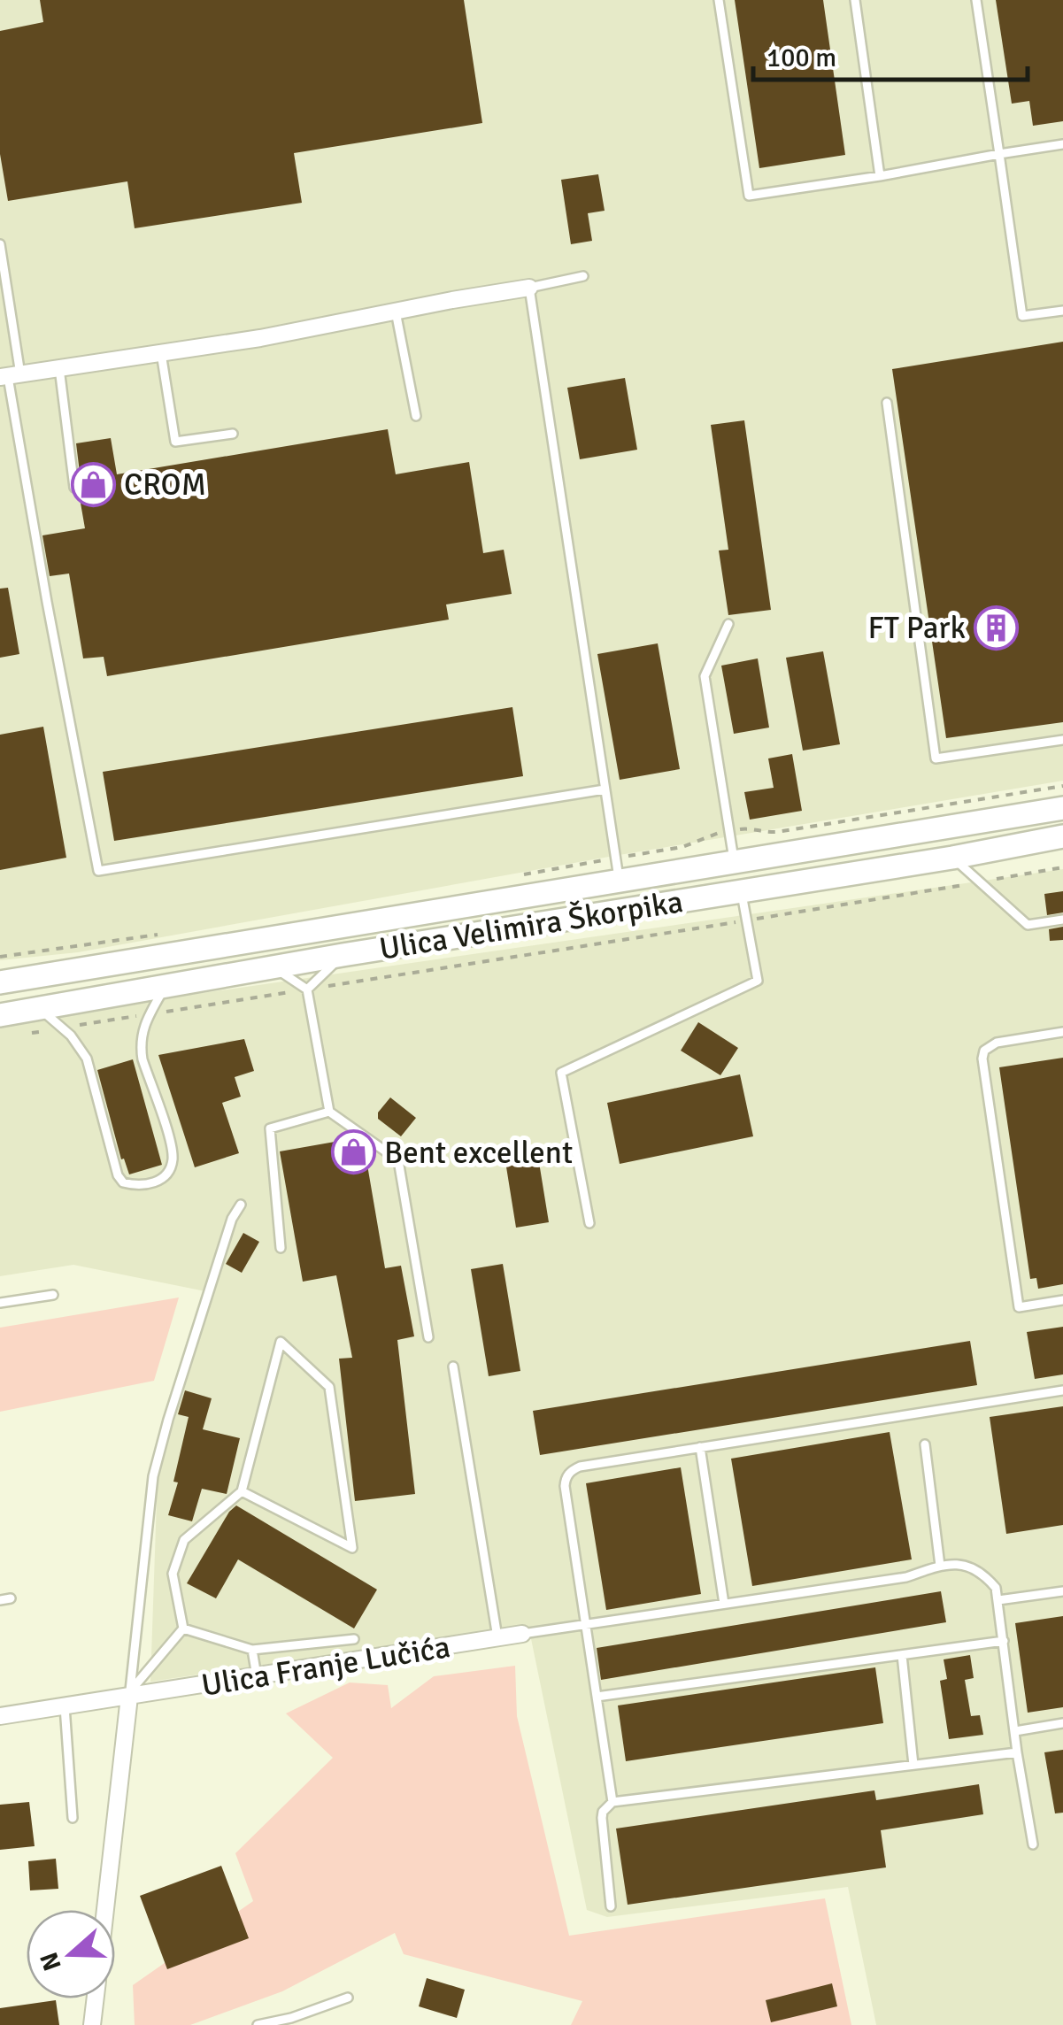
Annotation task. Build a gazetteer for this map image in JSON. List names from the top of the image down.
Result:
{
  "streets": {
    "main road": ["Ulica Velimira Škorpika"],
    "street": ["Ulica Franje Lučića"]
  },
  "places": {
    "shop": ["CROM", "Bent excellent"],
    "building": ["FT Park"]
  },
  "scale_bar": "100 m",
  "north": "left"
}
